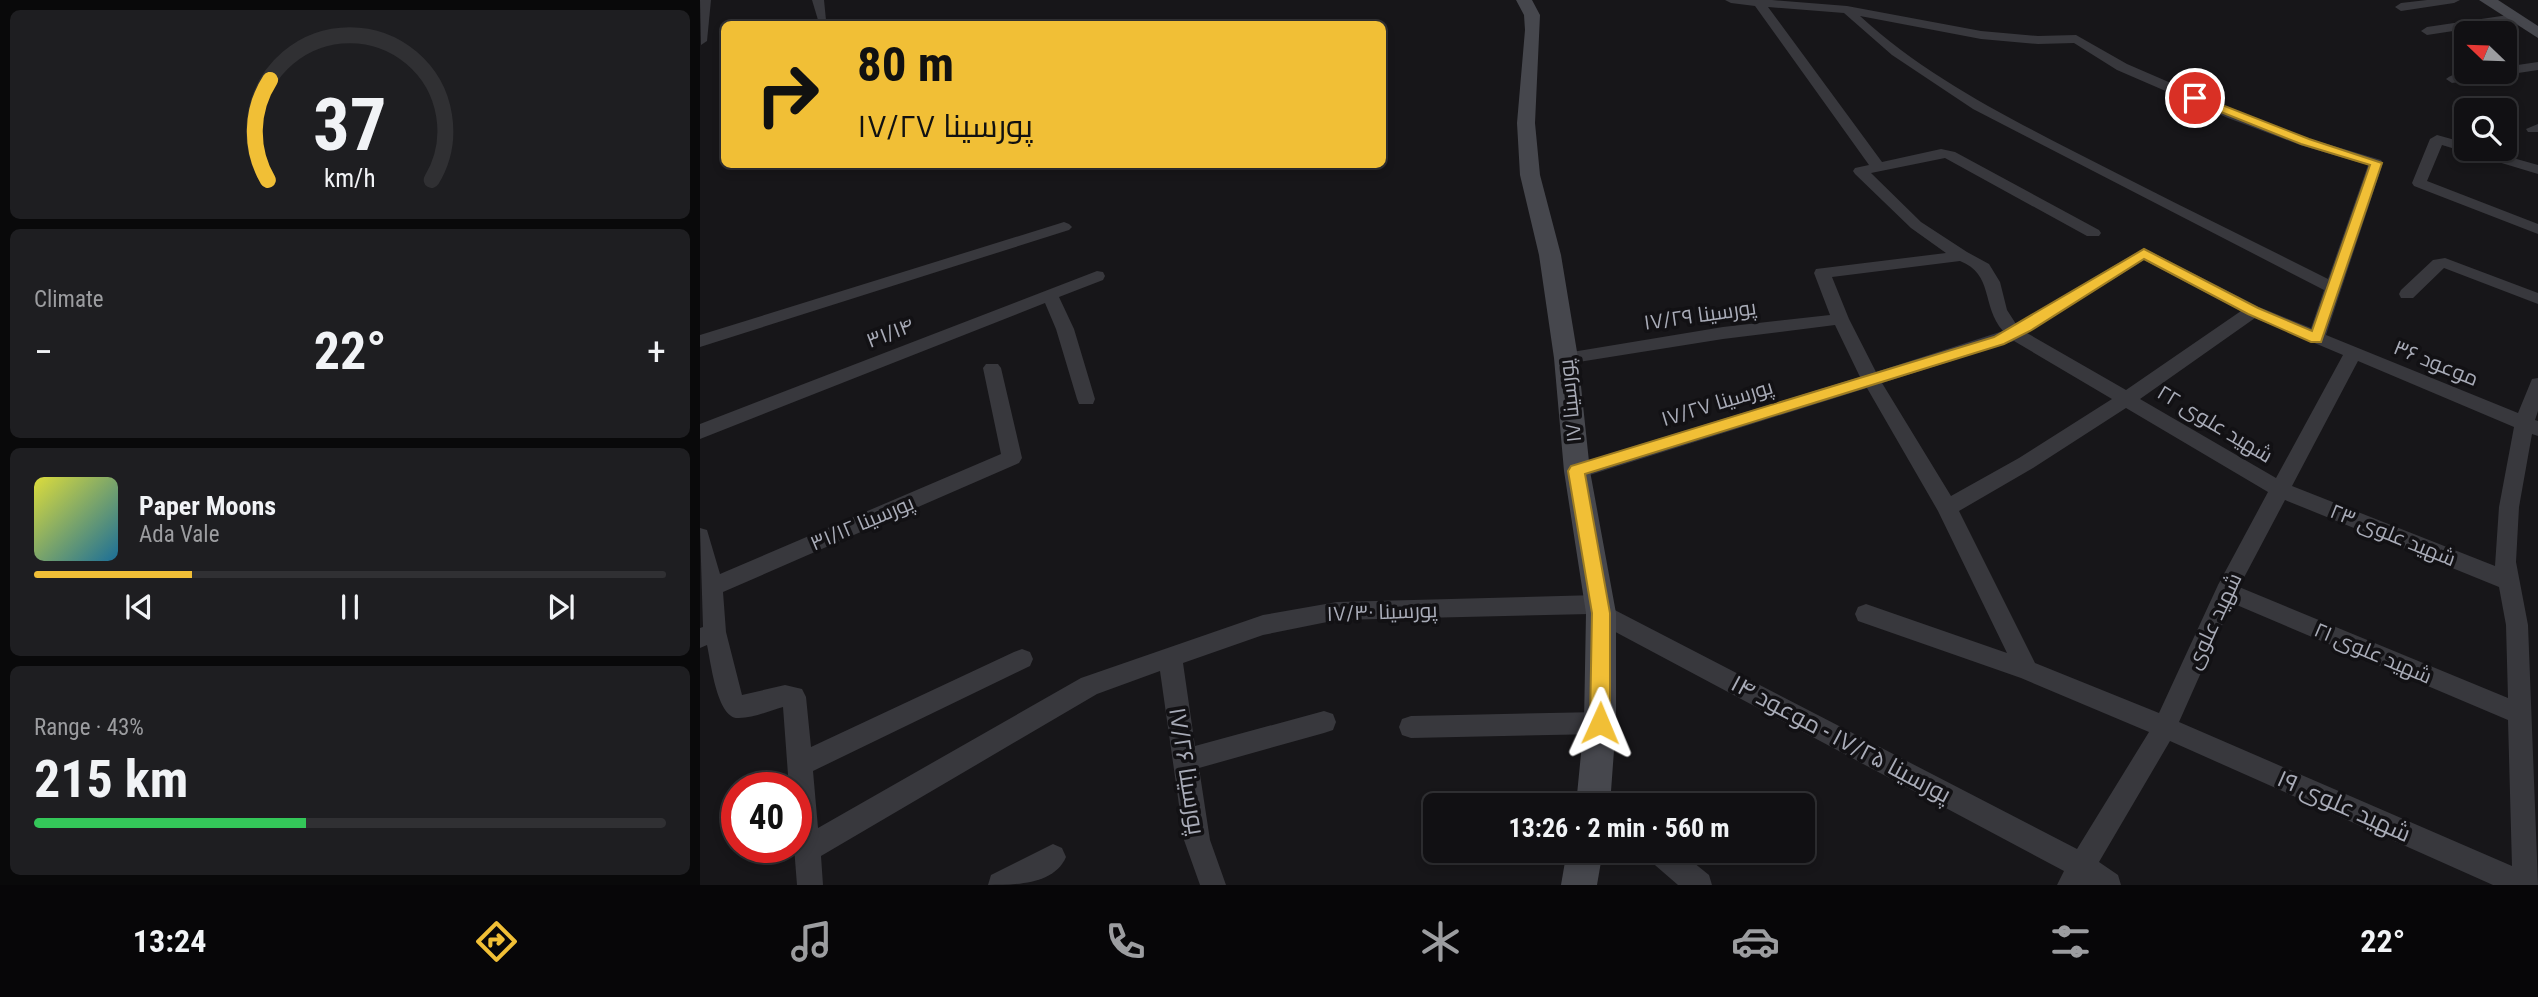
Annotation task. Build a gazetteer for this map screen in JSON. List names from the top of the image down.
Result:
{
  "streets": {
    "street": [
      "پورسینا ۱۷/۲۹",
      "۳۱/۱۴",
      "موعود ۳۶",
      "پورسینا ۱۷",
      "پورسینا ۱۷/۲۷",
      "شهید علوی ۲۲",
      "پورسینا ۳۱/۱۲",
      "شهید علوی ۲۳",
      "پورسینا ۱۷/۳۰",
      "شهید علوی",
      "شهید علوی ۲۱",
      "پورسینا ۱۷/۲۵ - موعود ۱۴",
      "پورسینا ۱۷/۲۶",
      "شهید علوی ۱۹"
    ]
  },
  "crossings": [
    ["پورسینا ۱۷/۲۹", "پورسینا ۱۷"],
    ["موعود ۳۶", "پورسینا ۱۷/۲۷"],
    ["موعود ۳۶", "شهید علوی"],
    ["پورسینا ۱۷", "پورسینا ۱۷/۲۷"],
    ["پورسینا ۱۷", "پورسینا ۱۷/۳۰"],
    ["پورسینا ۱۷", "پورسینا ۱۷/۲۵ - موعود ۱۴"],
    ["پورسینا ۱۷/۲۷", "شهید علوی ۲۲"],
    ["شهید علوی ۲۲", "شهید علوی ۲۳"],
    ["شهید علوی ۲۲", "شهید علوی"],
    ["شهید علوی ۲۳", "شهید علوی"],
    ["پورسینا ۱۷/۳۰", "پورسینا ۱۷/۲۵ - موعود ۱۴"],
    ["پورسینا ۱۷/۳۰", "پورسینا ۱۷/۲۶"],
    ["شهید علوی", "شهید علوی ۲۱"],
    ["شهید علوی", "پورسینا ۱۷/۲۵ - موعود ۱۴"],
    ["شهید علوی", "شهید علوی ۱۹"]
  ],
  "north": "top left",
  "page": {
    "turn": ["80 m", "پورسینا ۱۷/۲۷"],
    "tile": [
      "Climate",
      ["Range · 43%", "215 km"]
    ],
    "heat": ["−", "22°", "+"],
    "song": ["Paper Moons", "Ada Vale"],
    "limit": "40",
    "trip": "13:26 · 2 min · 560 m",
    "tabs": ["13:24", "22°"],
    "gauge": ["37", "km/h"]
  }
}
